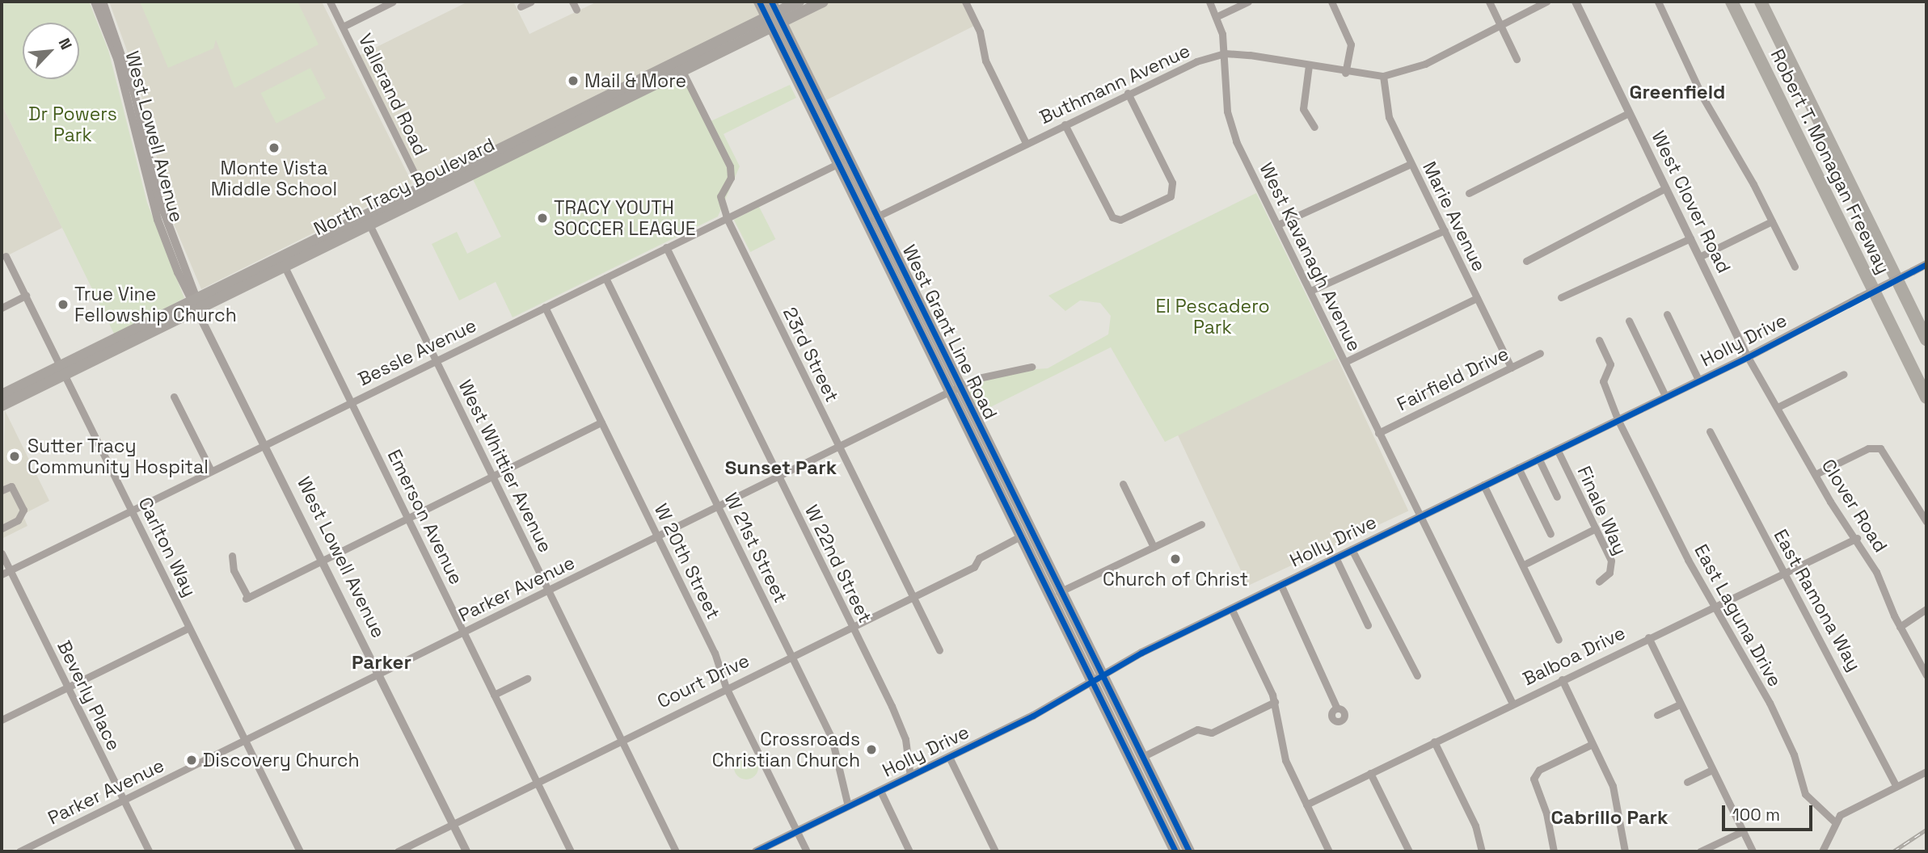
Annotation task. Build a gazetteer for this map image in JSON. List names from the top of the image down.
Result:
{
  "streets": {
    "highway": ["Robert T. Monagan Freeway"],
    "main road": ["North Tracy Boulevard", "West Grant Line Road"],
    "street": [
      "Buthmann Avenue",
      "Vallerand Road",
      "West Lowell Avenue",
      "West Clover Road",
      "Marie Avenue",
      "West Kavanagh Avenue",
      "Holly Drive",
      "Bessle Avenue",
      "23rd Street",
      "Fairfield Drive",
      "West Whittier Avenue",
      "Clover Road",
      "Finale Way",
      "Emerson Avenue",
      "Carlton Way",
      "W 21st Street",
      "W 20th Street",
      "W 22nd Street",
      "Parker Avenue",
      "East Ramona Way",
      "East Laguna Drive",
      "Balboa Drive",
      "Court Drive",
      "Beverly Place"
    ]
  },
  "crossings": [
    ["Buthmann Avenue", "Marie Avenue"],
    ["Buthmann Avenue", "West Kavanagh Avenue"],
    ["Buthmann Avenue", "West Grant Line Road"],
    ["Vallerand Road", "North Tracy Boulevard"],
    ["West Lowell Avenue", "North Tracy Boulevard"],
    ["West Lowell Avenue", "Bessle Avenue"],
    ["West Lowell Avenue", "Parker Avenue"],
    ["West Lowell Avenue", "Court Drive"],
    ["North Tracy Boulevard", "West Grant Line Road"],
    ["North Tracy Boulevard", "23rd Street"],
    ["North Tracy Boulevard", "West Whittier Avenue"],
    ["North Tracy Boulevard", "Emerson Avenue"],
    ["North Tracy Boulevard", "Carlton Way"],
    ["West Clover Road", "Holly Drive"],
    ["West Clover Road", "Clover Road"],
    ["Marie Avenue", "Fairfield Drive"],
    ["West Kavanagh Avenue", "Holly Drive"],
    ["West Kavanagh Avenue", "Fairfield Drive"],
    ["West Kavanagh Avenue", "Balboa Drive"],
    ["West Grant Line Road", "Holly Drive"],
    ["West Grant Line Road", "Bessle Avenue"],
    ["West Grant Line Road", "Parker Avenue"],
    ["West Grant Line Road", "Court Drive"],
    ["Holly Drive", "Clover Road"],
    ["Holly Drive", "Finale Way"],
    ["Holly Drive", "W 21st Street"],
    ["Holly Drive", "W 20th Street"],
    ["Holly Drive", "W 22nd Street"],
    ["Holly Drive", "East Laguna Drive"],
    ["Bessle Avenue", "23rd Street"],
    ["Bessle Avenue", "West Whittier Avenue"],
    ["Bessle Avenue", "Emerson Avenue"],
    ["Bessle Avenue", "Carlton Way"],
    ["Bessle Avenue", "W 21st Street"],
    ["Bessle Avenue", "W 20th Street"],
    ["Bessle Avenue", "W 22nd Street"],
    ["Bessle Avenue", "Beverly Place"],
    ["23rd Street", "Parker Avenue"],
    ["23rd Street", "Court Drive"],
    ["West Whittier Avenue", "Parker Avenue"],
    ["West Whittier Avenue", "Court Drive"],
    ["Clover Road", "Balboa Drive"],
    ["Emerson Avenue", "Parker Avenue"],
    ["Emerson Avenue", "Court Drive"],
    ["Carlton Way", "Parker Avenue"],
    ["W 21st Street", "Parker Avenue"],
    ["W 21st Street", "Court Drive"],
    ["W 20th Street", "Parker Avenue"],
    ["W 20th Street", "Court Drive"],
    ["W 22nd Street", "Parker Avenue"],
    ["W 22nd Street", "Court Drive"],
    ["Parker Avenue", "Beverly Place"],
    ["East Ramona Way", "Balboa Drive"],
    ["East Laguna Drive", "Balboa Drive"]
  ],
  "districts": [
    "Greenfield",
    "Sunset Park",
    "Parker",
    "Cabrillo Park"
  ],
  "parks": ["Dr Powers Park", "El Pescadero Park"],
  "places": [
    "Mail & More",
    "Monte Vista Middle School",
    "TRACY YOUTH SOCCER LEAGUE",
    "True Vine Fellowship Church",
    "Sutter Tracy Community Hospital",
    "Church of Christ",
    "Crossroads Christian Church",
    "Discovery Church"
  ],
  "scale_bar": "100 m",
  "north": "top right"
}
